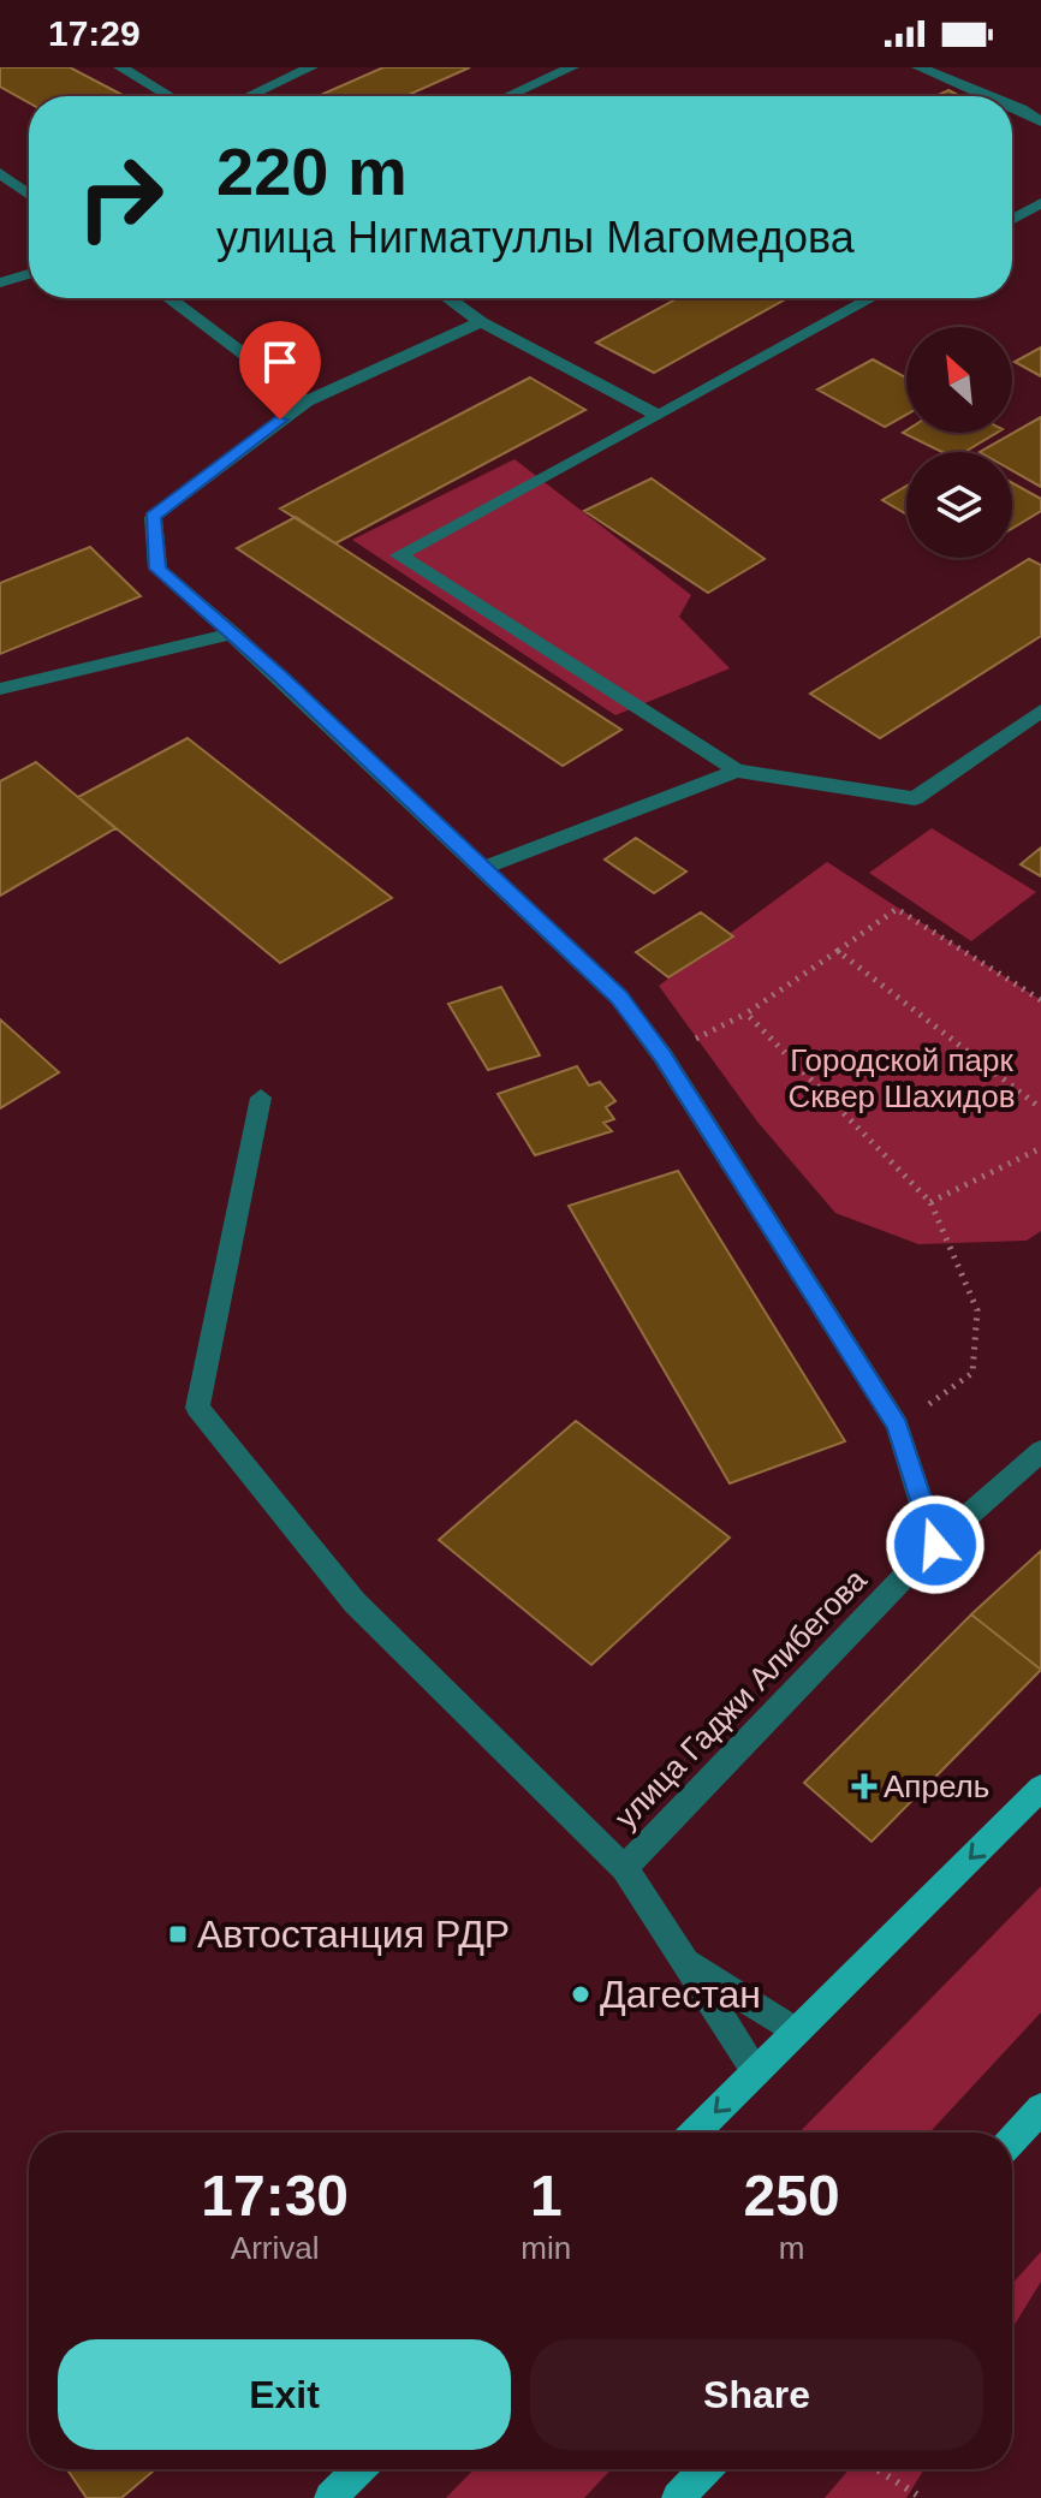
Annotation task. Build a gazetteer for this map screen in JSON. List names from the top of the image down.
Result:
{
  "streets": {
    "street": ["улица Гаджи Алибегова"]
  },
  "parks": ["Городской парк Сквер Шахидов"],
  "places": {
    "health": ["Апрель"],
    "transit": ["Автостанция РДР"],
    "other": ["Дагестан"]
  },
  "north": "top left",
  "page": {
    "status": "17:29",
    "turn": ["220 m", "улица Нигматуллы Магомедова"],
    "eta": [
      "17:30",
      "Arrival",
      "1",
      "min",
      "250",
      "m"
    ],
    "buttons": ["Exit", "Share"]
  }
}
